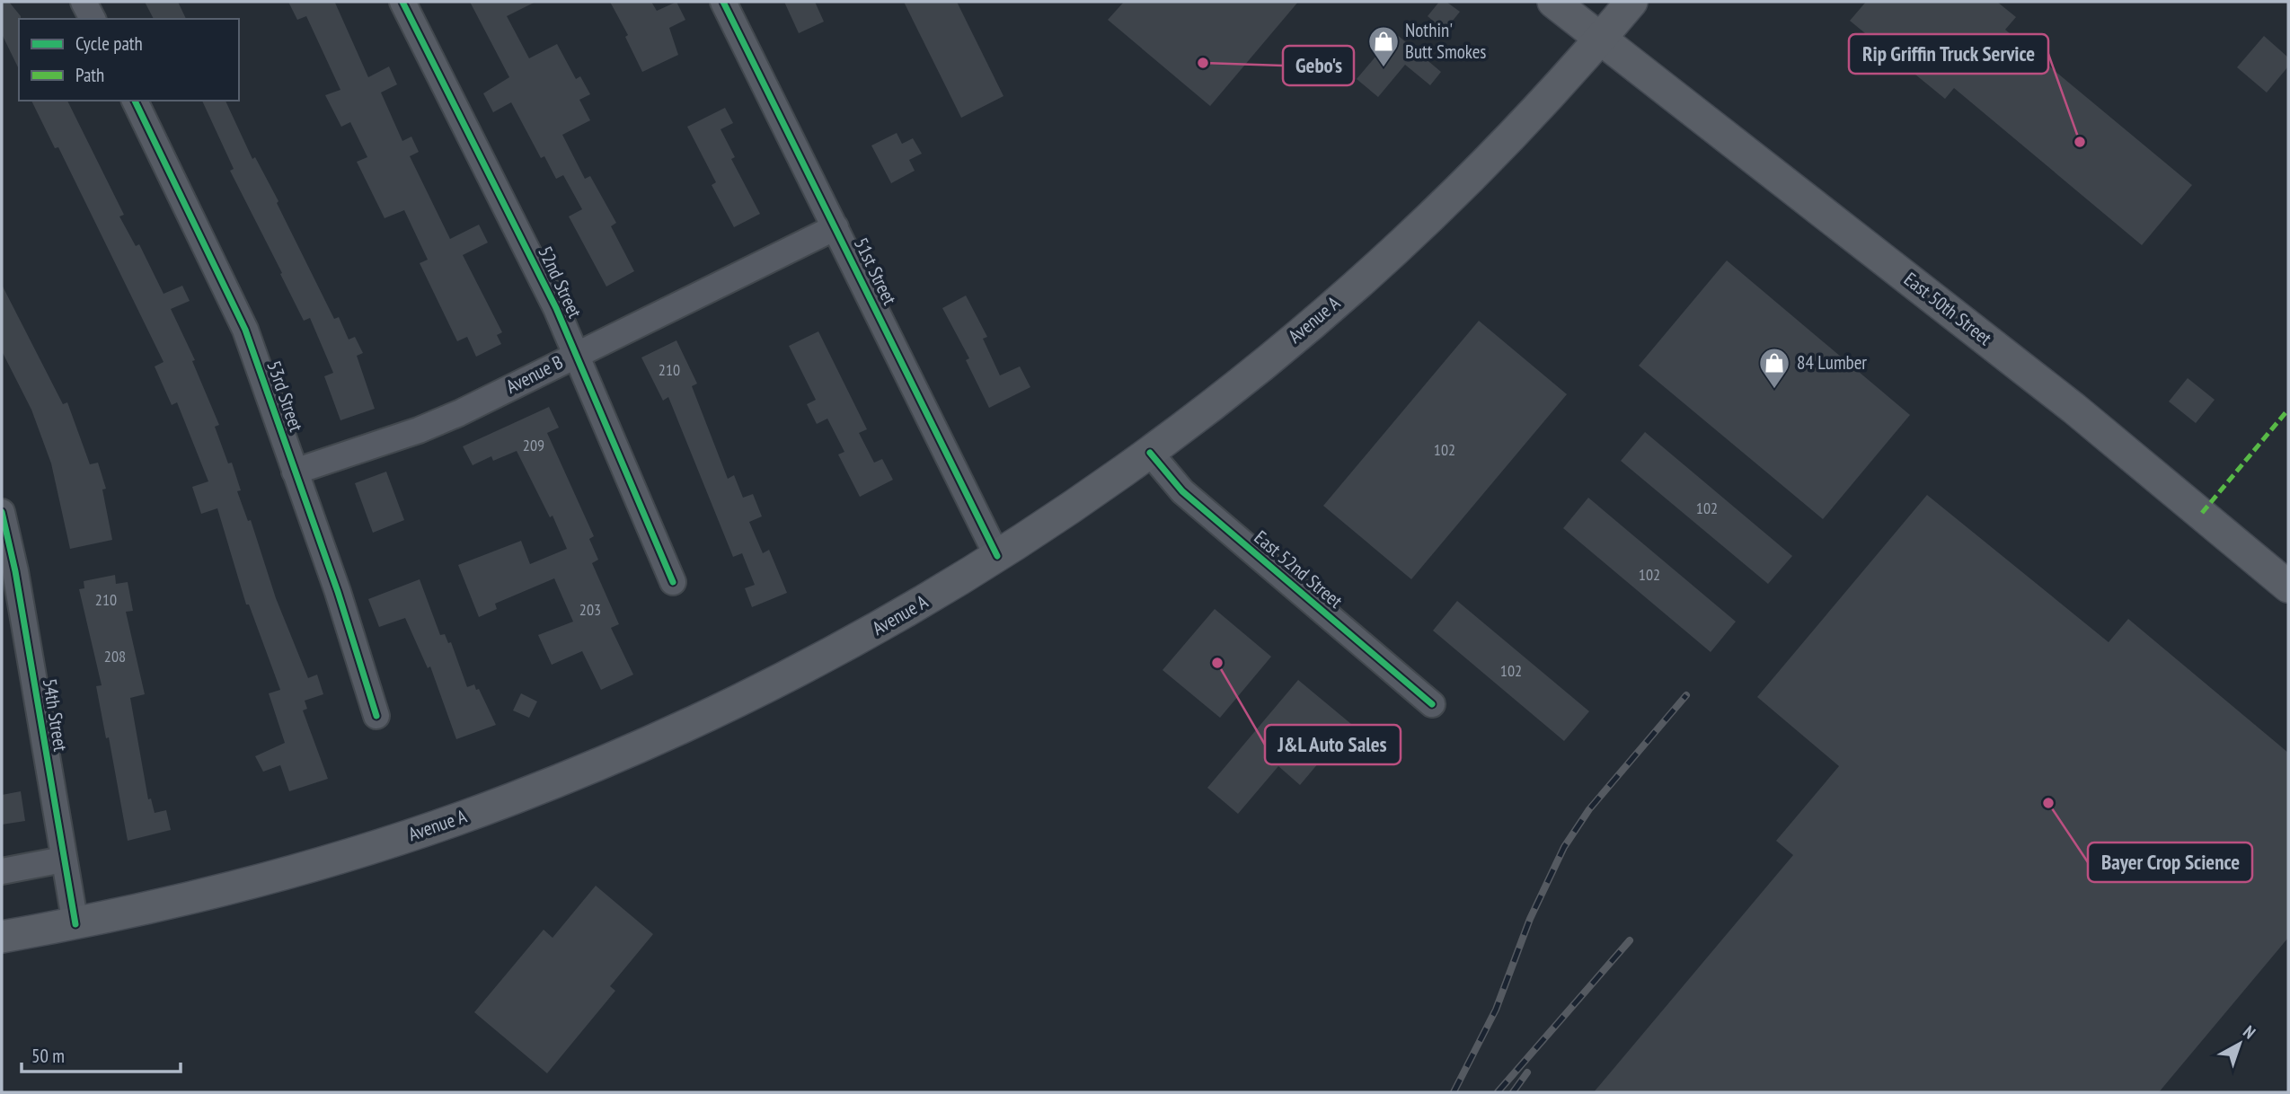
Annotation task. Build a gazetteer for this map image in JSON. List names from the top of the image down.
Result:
{
  "streets": {
    "main road": ["East 50th Street", "Avenue A"],
    "street": [
      "51st Street",
      "52nd Street",
      "Avenue B",
      "53rd Street",
      "East 52nd Street",
      "54th Street"
    ]
  },
  "crossings": [
    ["51st Street", "Avenue A"],
    ["51st Street", "Avenue B"],
    ["52nd Street", "Avenue B"],
    ["East 50th Street", "Avenue A"],
    ["Avenue A", "East 52nd Street"],
    ["Avenue A", "54th Street"],
    ["Avenue B", "53rd Street"]
  ],
  "places": {
    "other": [
      "Gebo's",
      "Rip Griffin Truck Service",
      "J&L Auto Sales",
      "Bayer Crop Science"
    ],
    "shop": ["Nothin' Butt Smokes", "84 Lumber"]
  },
  "house_numbers": [
    "210",
    "209",
    "102",
    "102",
    "102",
    "210",
    "203",
    "208",
    "102"
  ],
  "legend": ["Cycle path", "Path"],
  "scale_bar": "50 m",
  "north": "top right"
}
